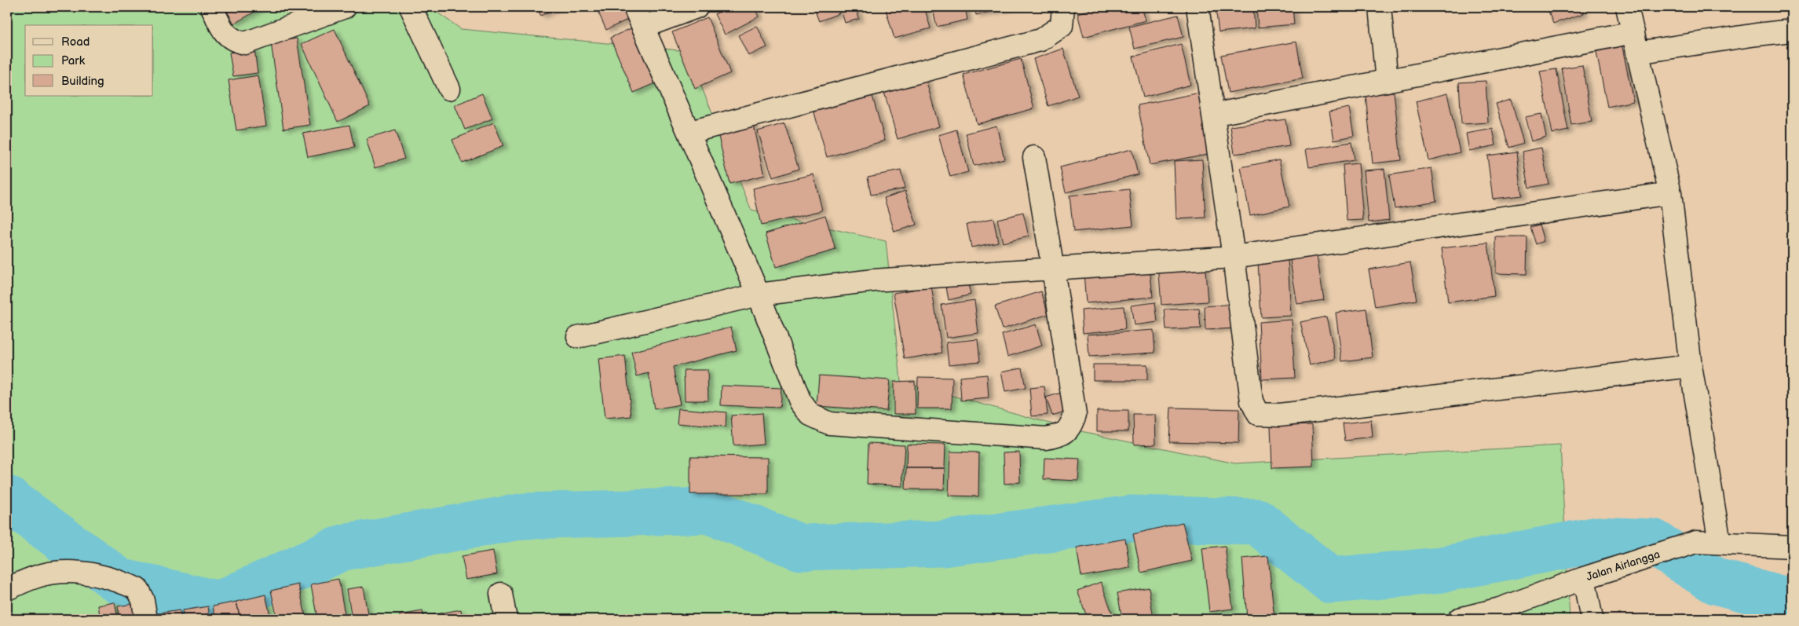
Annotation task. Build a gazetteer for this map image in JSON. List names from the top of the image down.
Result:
{
  "streets": {
    "street": ["Jalan Airlangga"]
  },
  "legend": ["Road", "Park", "Building"]
}
